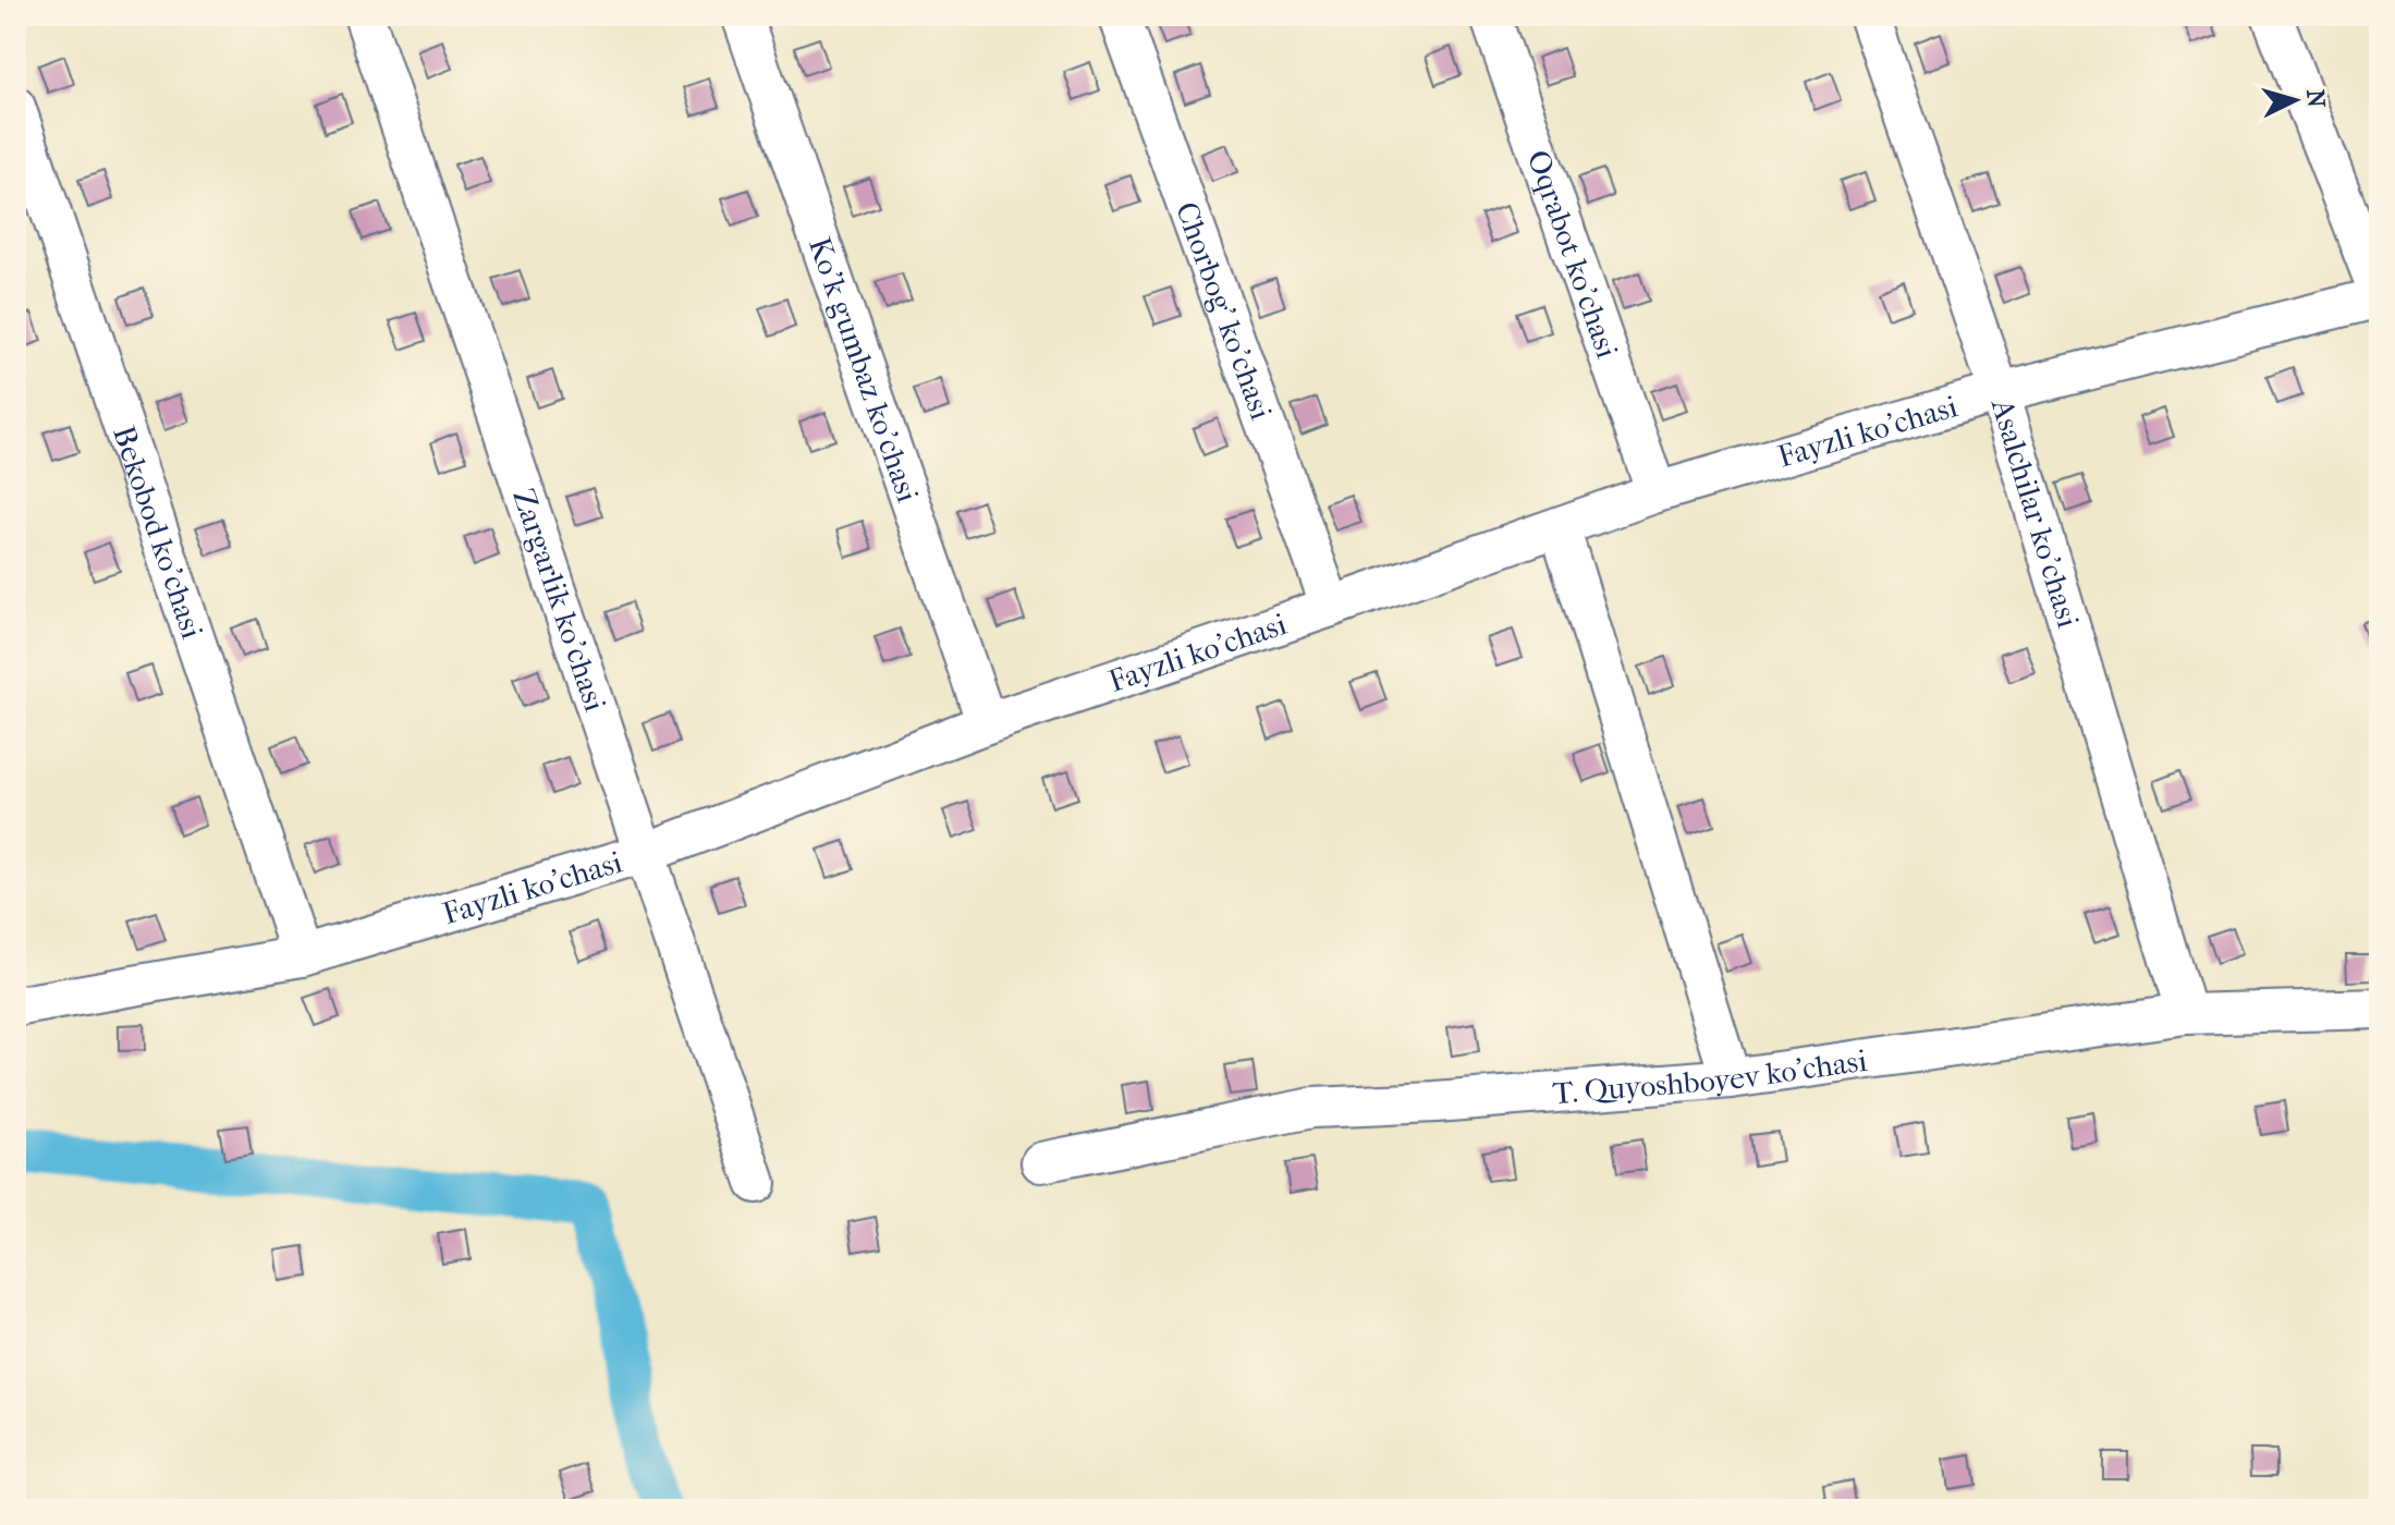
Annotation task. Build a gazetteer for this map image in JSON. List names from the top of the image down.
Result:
{
  "streets": {
    "street": [
      "Oqrabot ko'chasi",
      "Chorbog' ko'chasi",
      "Ko'k gumbaz ko'chasi",
      "Fayzli ko'chasi",
      "Asalchilar ko'chasi",
      "Bekobod ko'chasi",
      "Zargarlik ko'chasi",
      "T. Quyoshboyev ko'chasi"
    ]
  },
  "crossings": [
    ["Oqrabot ko'chasi", "Fayzli ko'chasi"],
    ["Chorbog' ko'chasi", "Fayzli ko'chasi"],
    ["Ko'k gumbaz ko'chasi", "Fayzli ko'chasi"],
    ["Fayzli ko'chasi", "Asalchilar ko'chasi"],
    ["Fayzli ko'chasi", "Bekobod ko'chasi"],
    ["Fayzli ko'chasi", "Zargarlik ko'chasi"],
    ["Asalchilar ko'chasi", "T. Quyoshboyev ko'chasi"]
  ],
  "north": "right"
}
